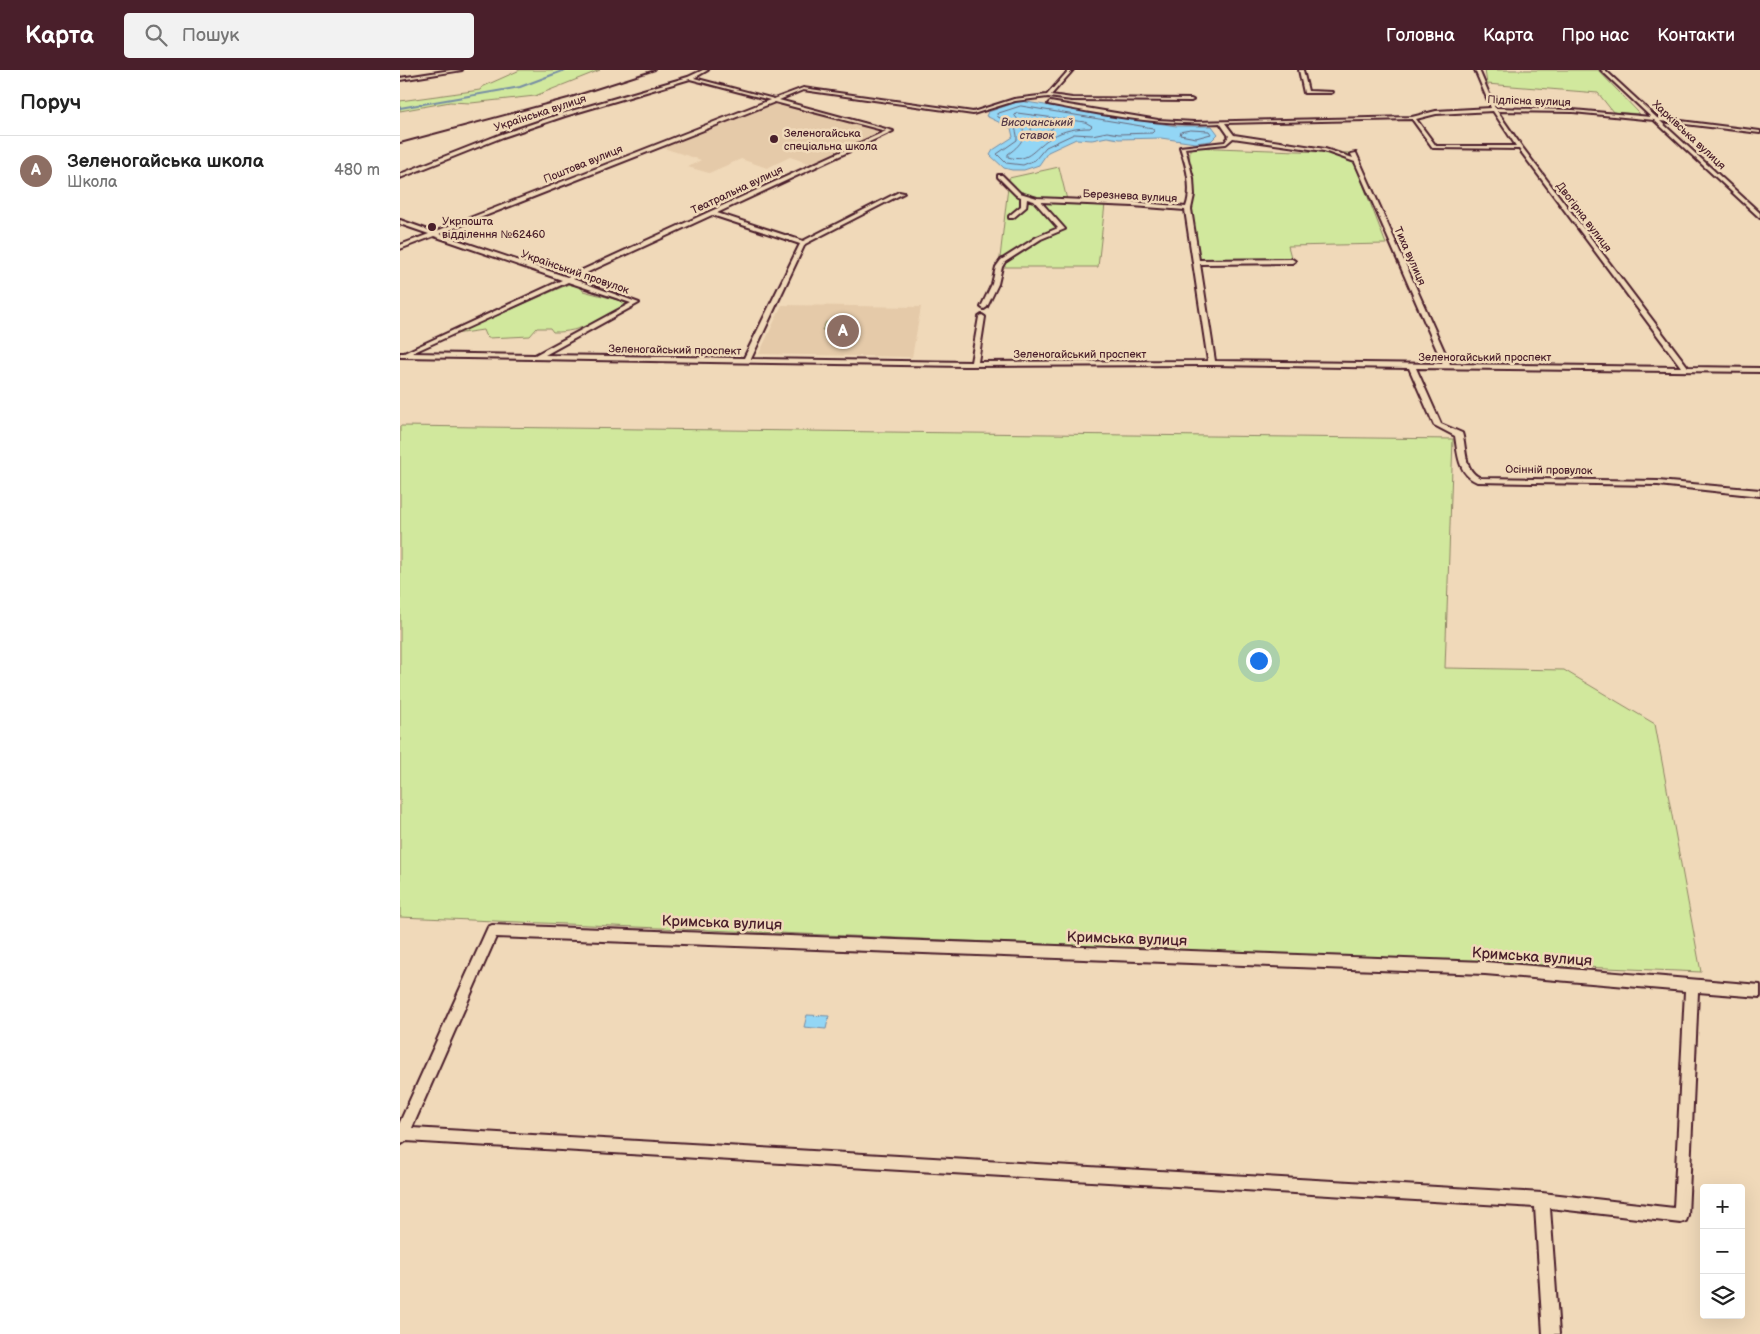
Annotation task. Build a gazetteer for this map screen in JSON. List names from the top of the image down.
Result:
{
  "streets": {
    "street": [
      "Підлісна вулиця",
      "Українська вулиця",
      "Харківська вулиця",
      "Поштова вулиця",
      "Театральна вулиця",
      "Березнева вулиця",
      "Двогірна вулиця",
      "Тиха вулиця",
      "Український провулок",
      "Зеленогайський проспект",
      "Осінній провулок",
      "Кримська вулиця"
    ]
  },
  "crossings": [
    ["Підлісна вулиця", "Харківська вулиця"],
    ["Підлісна вулиця", "Поштова вулиця"],
    ["Підлісна вулиця", "Двогірна вулиця"],
    ["Українська вулиця", "Театральна вулиця"],
    ["Поштова вулиця", "Театральна вулиця"],
    ["Поштова вулиця", "Український провулок"],
    ["Театральна вулиця", "Український провулок"],
    ["Театральна вулиця", "Зеленогайський проспект"],
    ["Березнева вулиця", "Зеленогайський проспект"],
    ["Двогірна вулиця", "Зеленогайський проспект"],
    ["Тиха вулиця", "Зеленогайський проспект"],
    ["Український провулок", "Зеленогайський проспект"],
    ["Зеленогайський проспект", "Осінній провулок"]
  ],
  "water": ["Височанський ставок"],
  "places": ["Зеленогайська спеціальна школа", "Укрпошта відділення №62460"],
  "page": {
    "header": "Карта",
    "search": "Пошук",
    "nav": [
      "Головна",
      "Карта",
      "Про нас",
      "Контакти"
    ],
    "heading": "Поруч",
    "list": [
      {
        "mark": "A",
        "name": "Зеленогайська школа",
        "note": "Школа",
        "value": "480 m"
      }
    ],
    "pins": "A",
    "map_buttons": ["+", "−"]
  }
}
